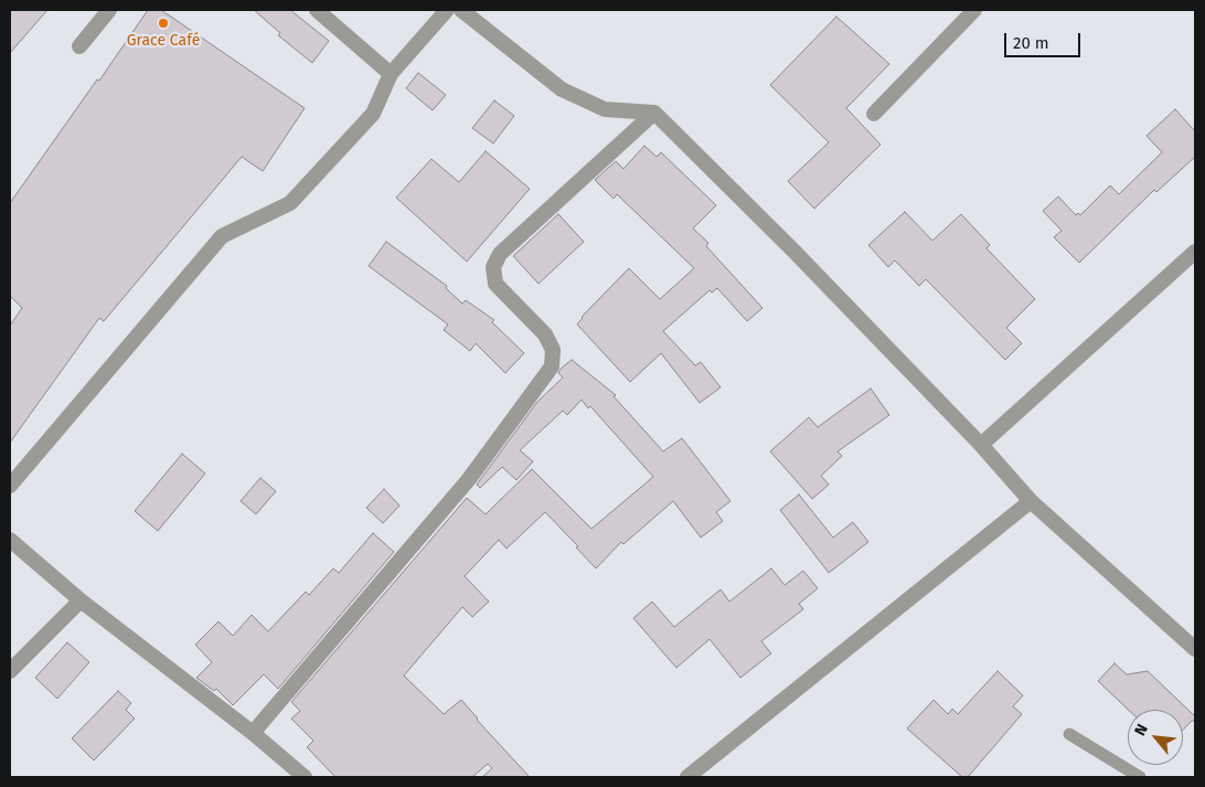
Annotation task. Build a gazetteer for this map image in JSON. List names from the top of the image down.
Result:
{
  "places": ["Grace Café"],
  "scale_bar": "20 m",
  "north": "top left"
}
